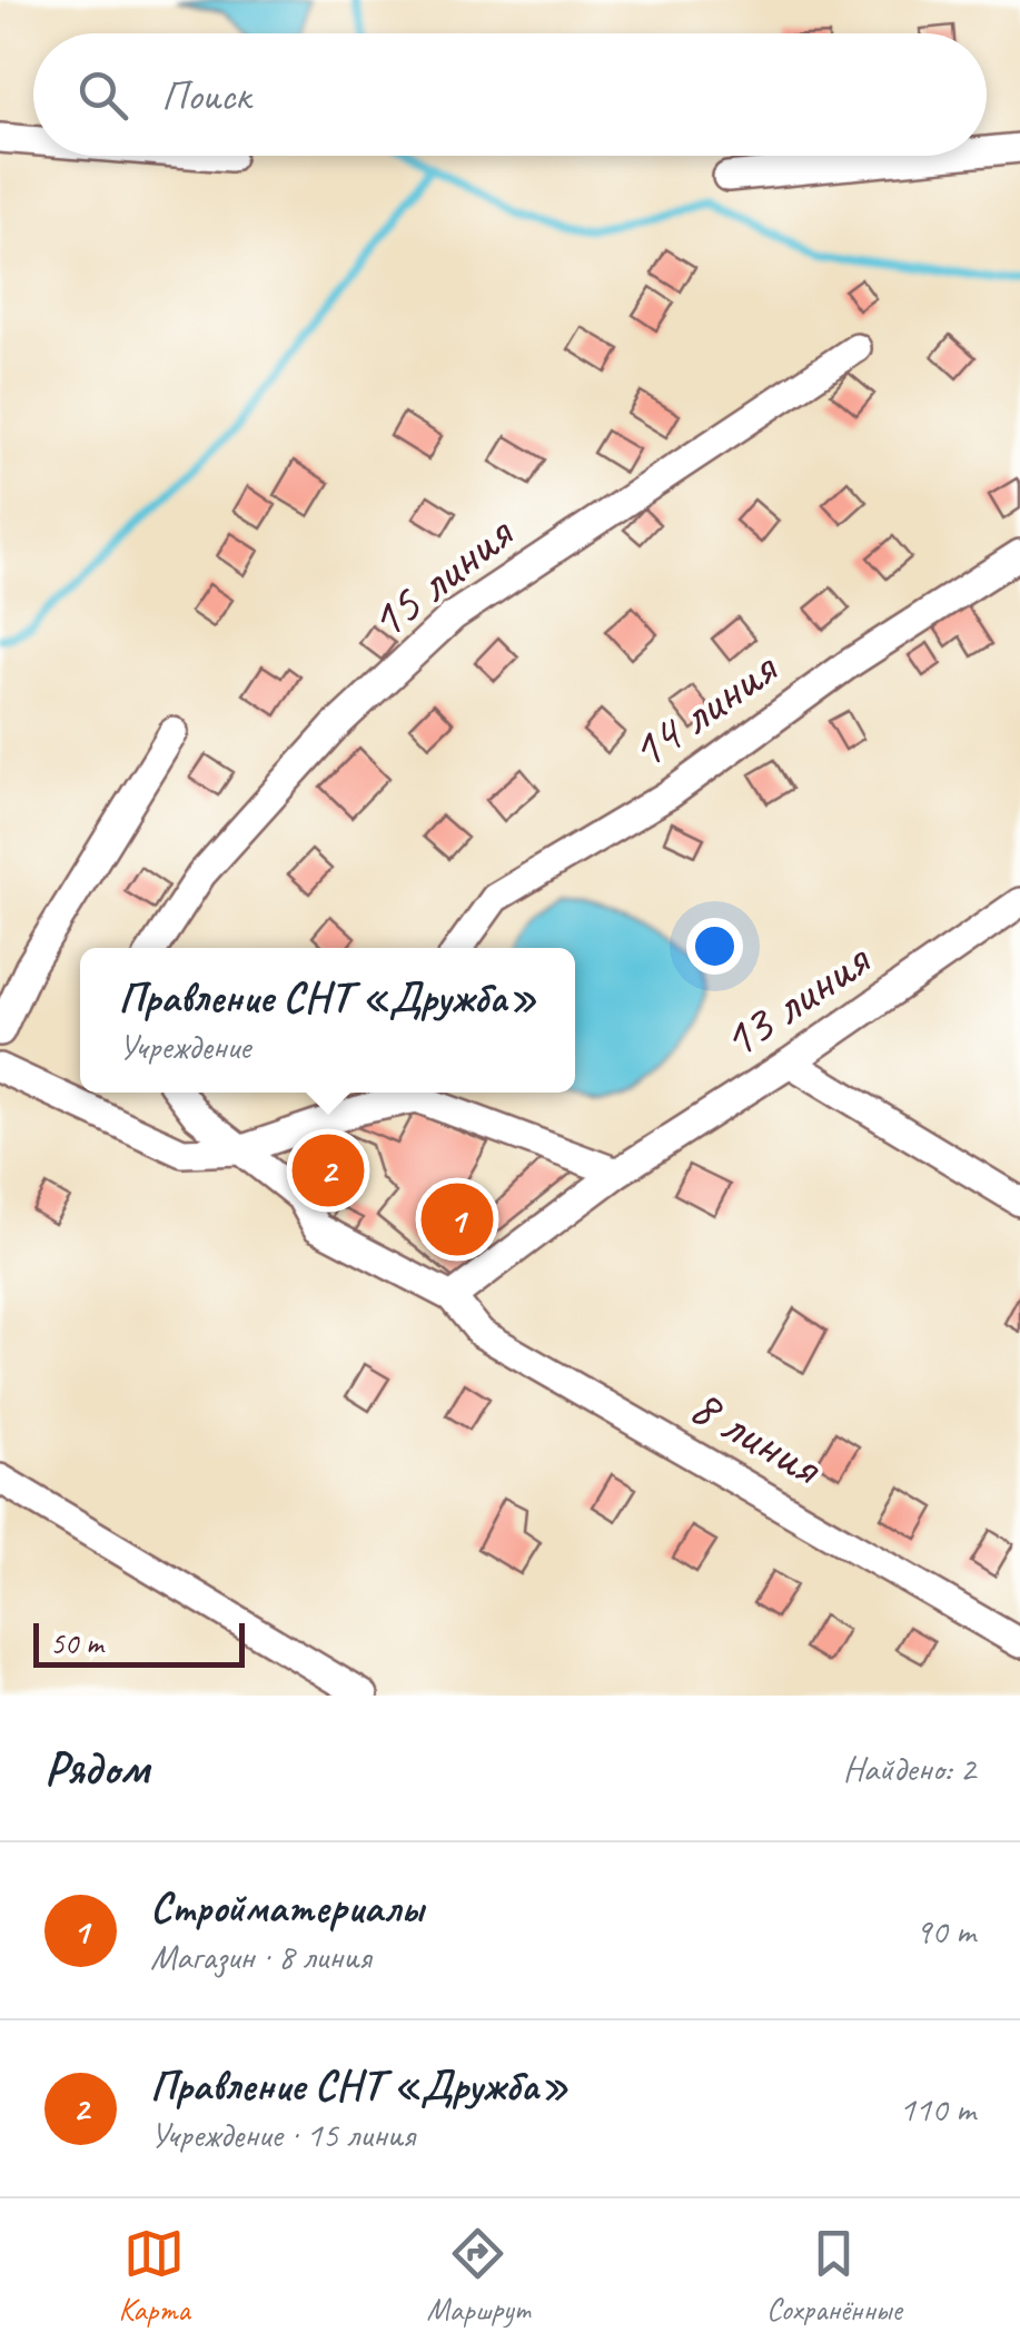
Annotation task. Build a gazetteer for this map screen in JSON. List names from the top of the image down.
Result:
{
  "streets": {
    "street": [
      "15 линия",
      "14 линия",
      "13 линия",
      "8 линия"
    ]
  },
  "crossings": [
    ["13 линия", "8 линия"]
  ],
  "scale_bar": "50 m",
  "page": {
    "search": "Поиск",
    "popup": ["Правление СНТ «Дружба»", "Учреждение"],
    "pins": ["2", "1"],
    "scale": "50 m",
    "heading": ["Рядом", "Найдено: 2"],
    "list": [
      {
        "mark": "1",
        "name": "Стройматериалы",
        "note": "Магазин · 8 линия",
        "value": "90 m"
      },
      {
        "mark": "2",
        "name": "Правление СНТ «Дружба»",
        "note": "Учреждение · 15 линия",
        "value": "110 m"
      }
    ],
    "nav": ["Карта", "Маршрут", "Сохранённые"]
  }
}
